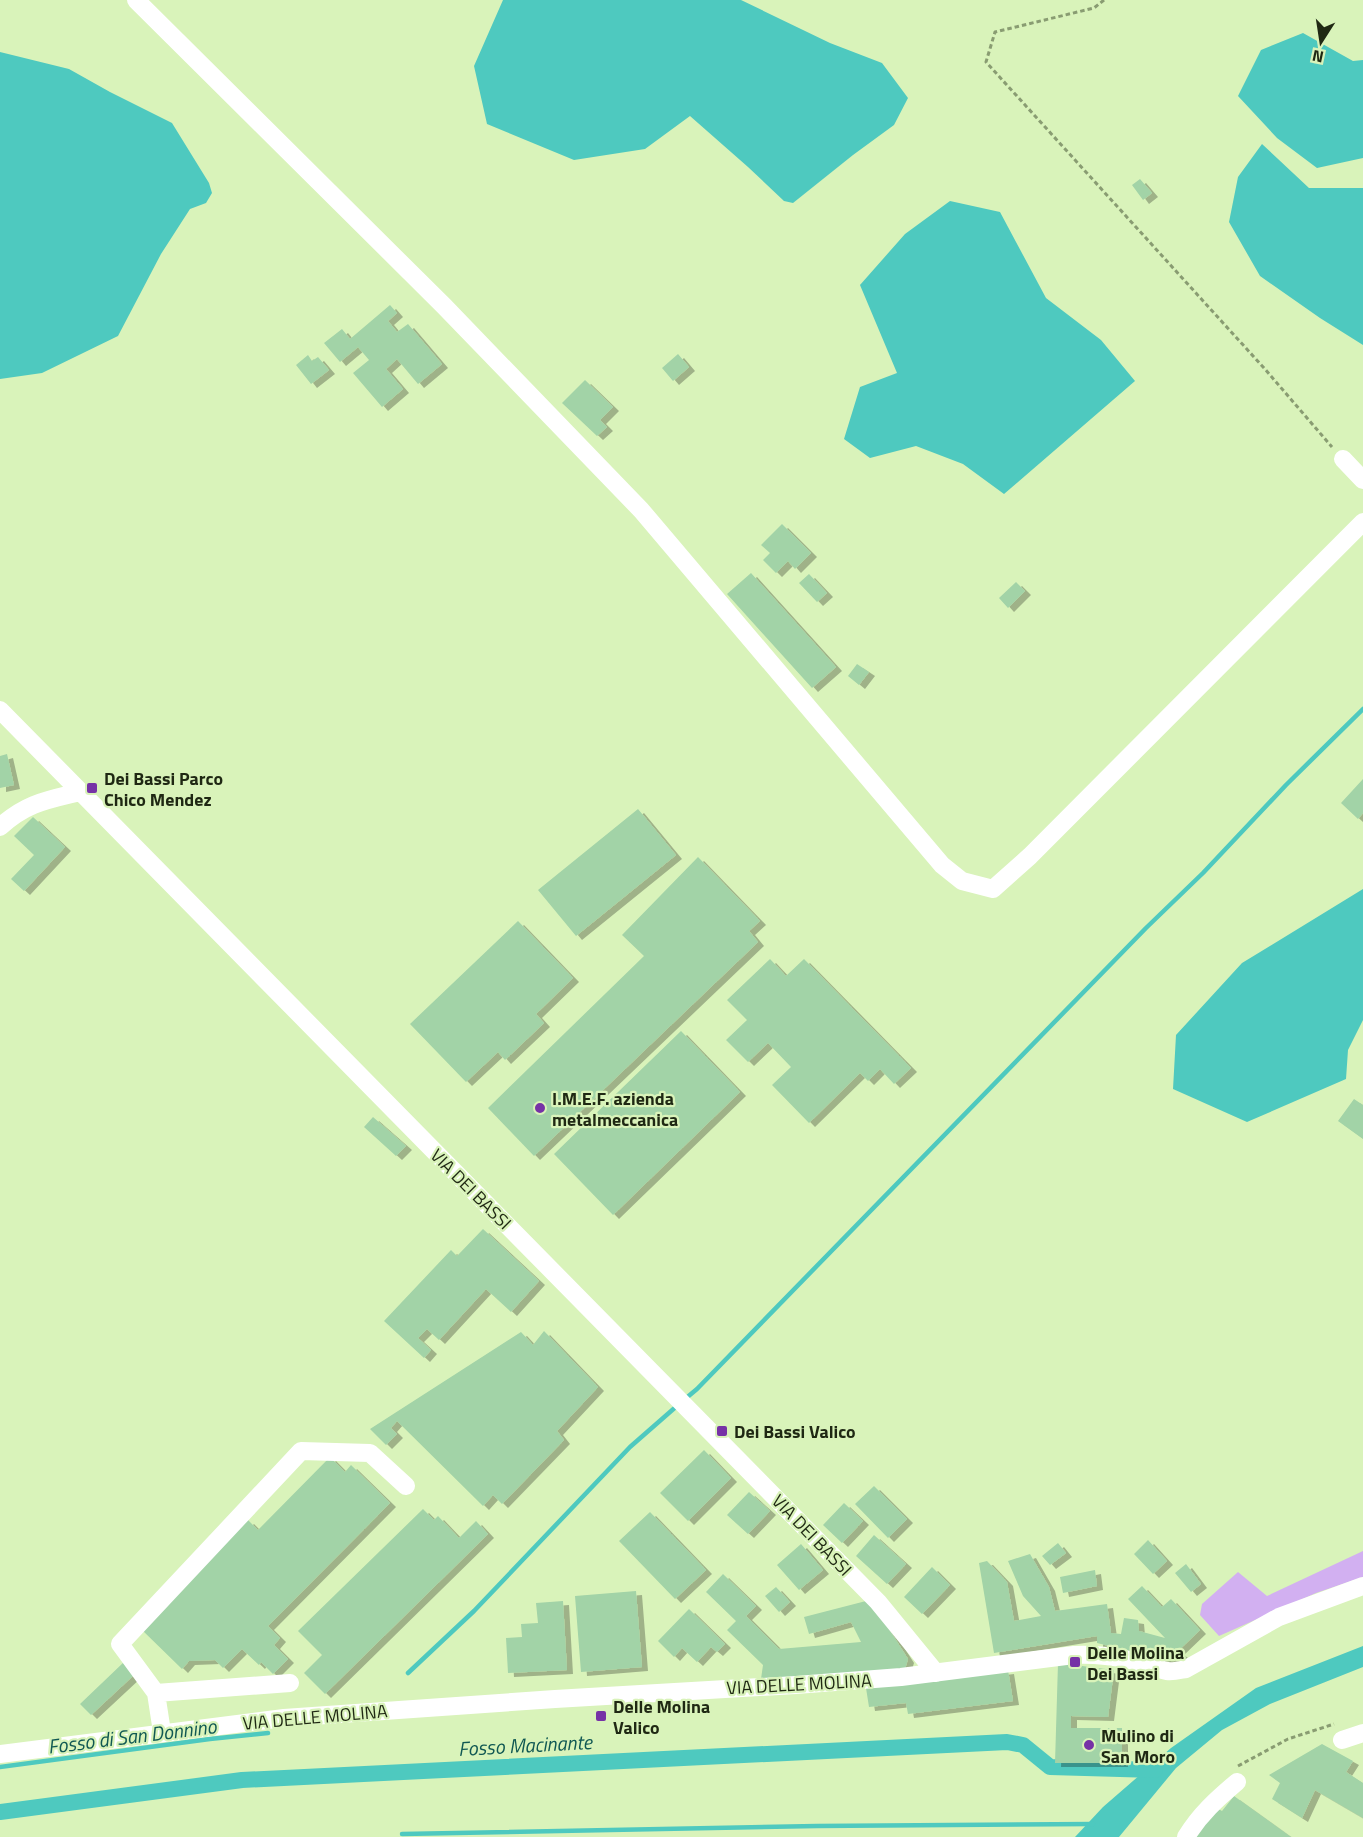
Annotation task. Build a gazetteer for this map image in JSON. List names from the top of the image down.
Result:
{
  "streets": {
    "street": ["VIA DEI BASSI", "VIA DELLE MOLINA"]
  },
  "crossings": [
    ["VIA DEI BASSI", "VIA DELLE MOLINA"]
  ],
  "water": ["Fosso di San Donnino", "Fosso Macinante"],
  "places": {
    "transit": [
      "Dei Bassi Parco Chico Mendez",
      "Dei Bassi Valico",
      "Delle Molina Dei Bassi",
      "Delle Molina Valico"
    ],
    "other": ["I.M.E.F. azienda metalmeccanica", "Mulino di San Moro"]
  },
  "north": "bottom"
}
